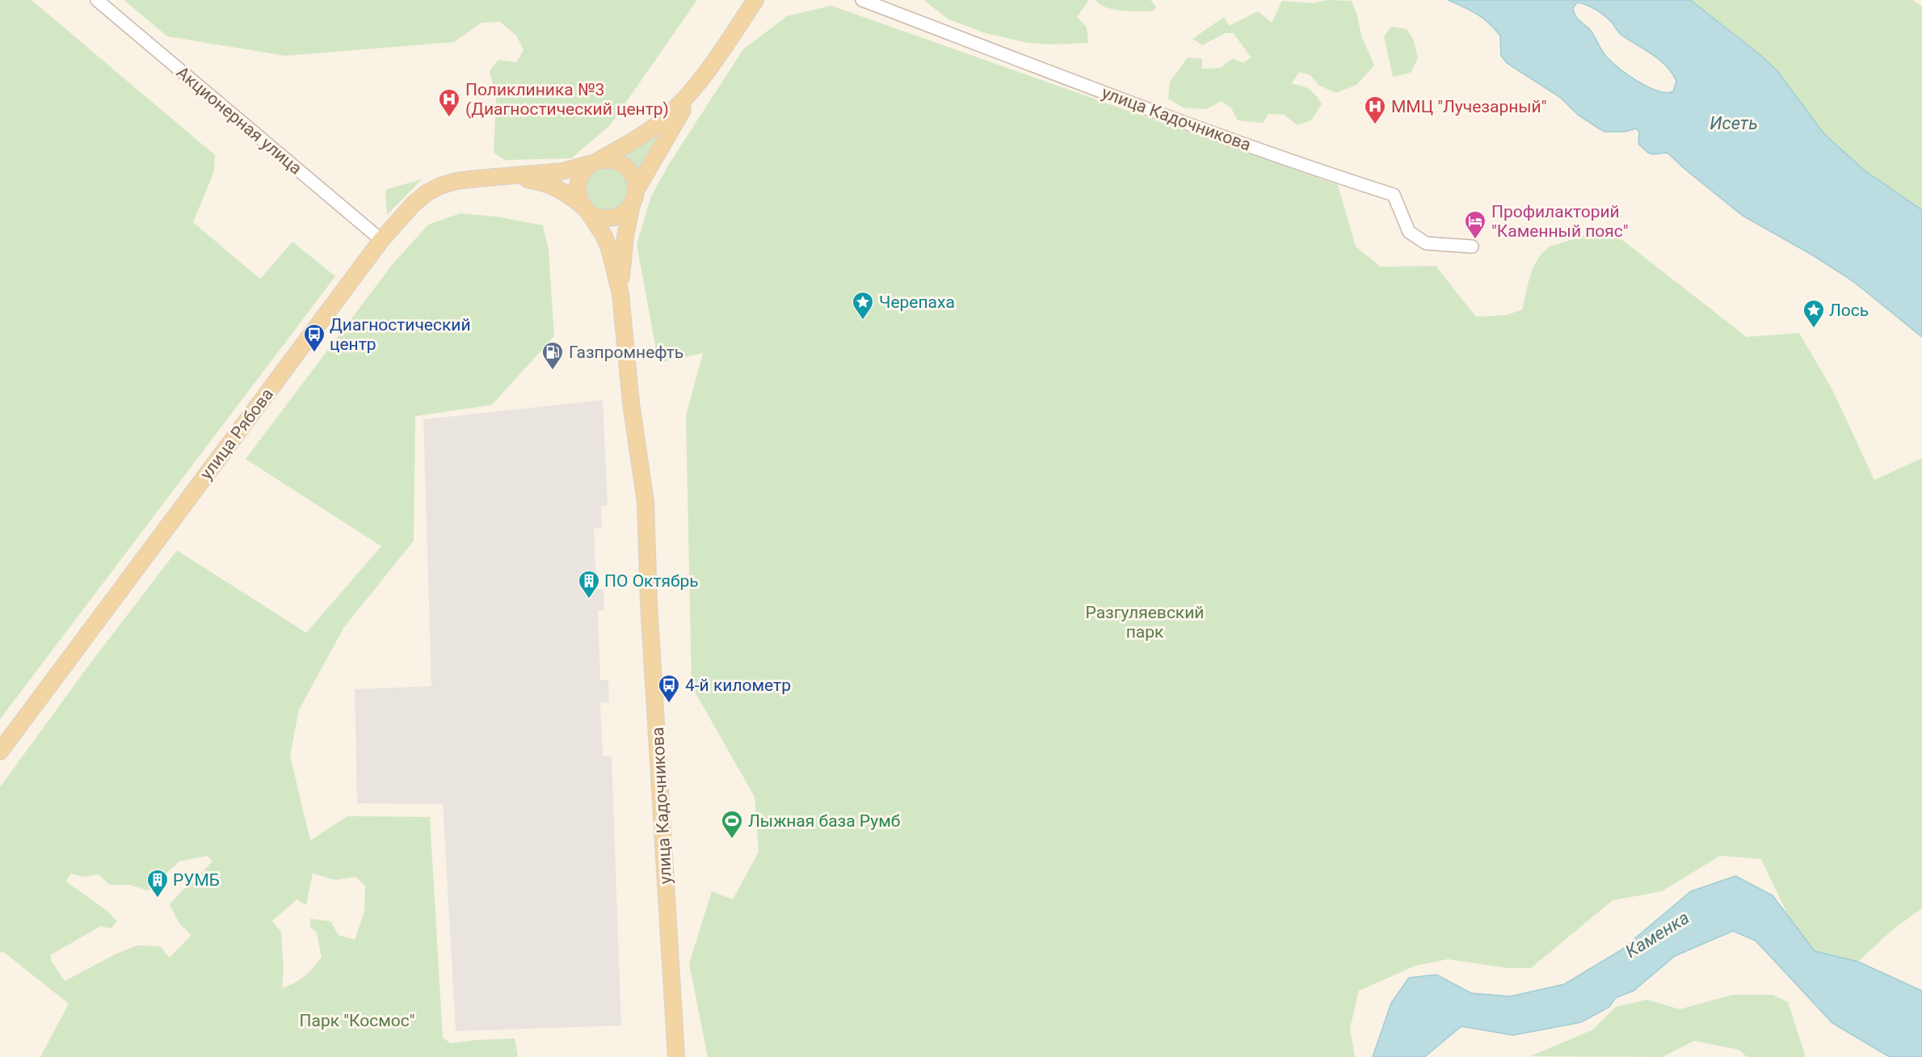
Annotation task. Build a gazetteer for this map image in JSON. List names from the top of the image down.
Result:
{
  "streets": {
    "main road": ["улица Кадочникова", "улица Рябова"],
    "street": ["Акционерная улица"]
  },
  "crossings": [
    ["Акционерная улица", "улица Рябова"]
  ],
  "water": ["Исеть", "Каменка"],
  "parks": ["Разгуляевский парк", "Парк \"Космос\""],
  "places": {
    "hospital": ["Поликлиника №3 (Диагностический центр)", "ММЦ \"Лучезарный\""],
    "hotel": ["Профилакторий \"Каменный пояс\""],
    "place": ["Черепаха", "Лось"],
    "bus stop": ["Диагностический центр", "4-й километр"],
    "fuel station": ["Газпромнефть"],
    "building": ["ПО Октябрь", "РУМБ"],
    "sports": ["Лыжная база Румб"]
  }
}
